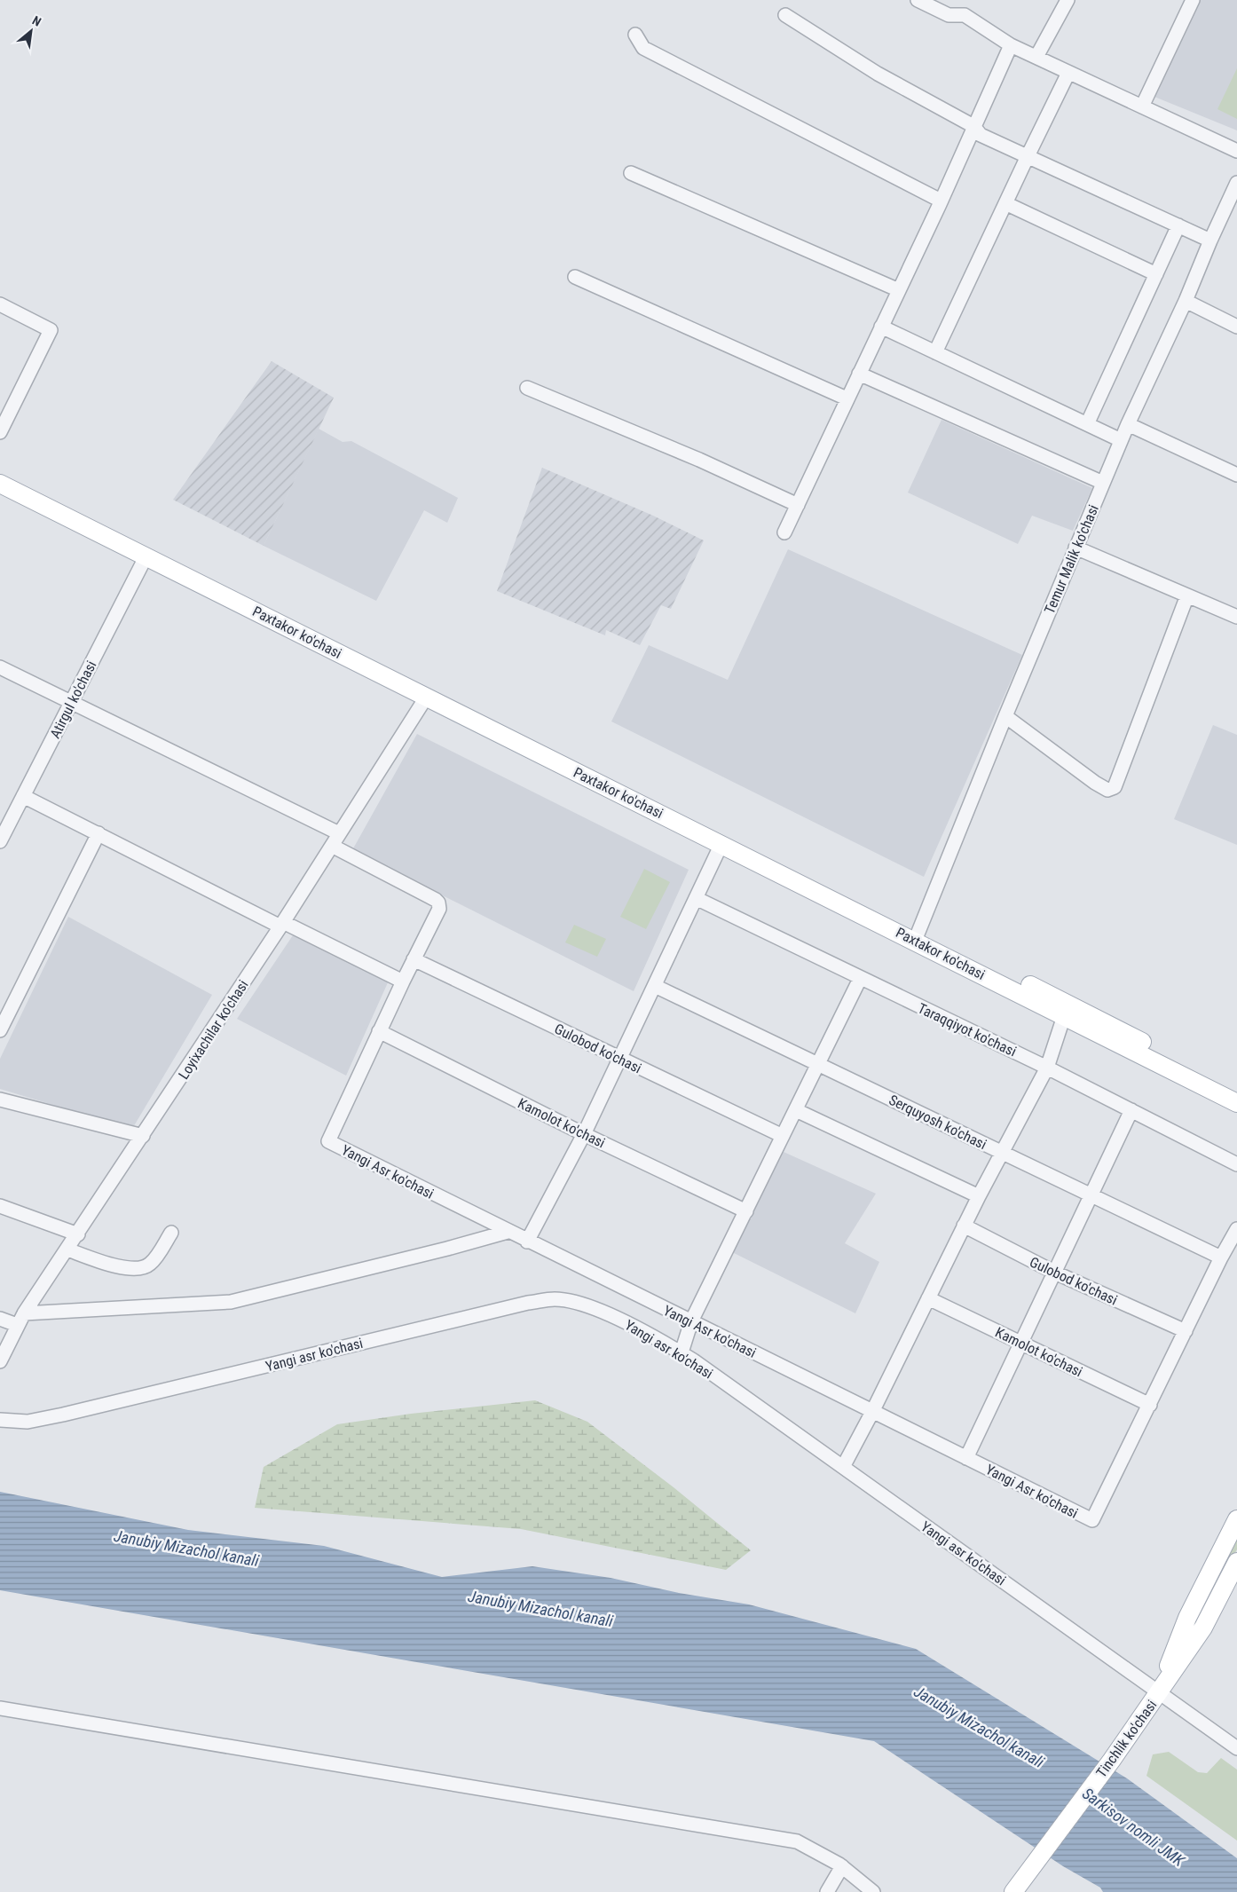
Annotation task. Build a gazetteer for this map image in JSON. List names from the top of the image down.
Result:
{
  "streets": {
    "main road": ["Paxtakor ko'chasi", "Tinchlik ko'chasi"],
    "street": [
      "Temur Malik ko'chasi",
      "Atirgul ko'chasi",
      "Loyixachilar ko'chasi",
      "Taraqqiyot ko'chasi",
      "Gulobod ko'chasi",
      "Serquyosh ko'chasi",
      "Kamolot ko'chasi",
      "Yangi Asr ko'chasi",
      "Yangi asr ko'chasi"
    ]
  },
  "crossings": [
    ["Temur Malik ko'chasi", "Paxtakor ko'chasi"],
    ["Paxtakor ko'chasi", "Atirgul ko'chasi"],
    ["Paxtakor ko'chasi", "Loyixachilar ko'chasi"],
    ["Kamolot ko'chasi", "Yangi Asr ko'chasi"],
    ["Yangi asr ko'chasi", "Tinchlik ko'chasi"]
  ],
  "water": ["Janubiy Mizachol kanali", "Sarkisov nomli JMK"],
  "north": "top right"
}
